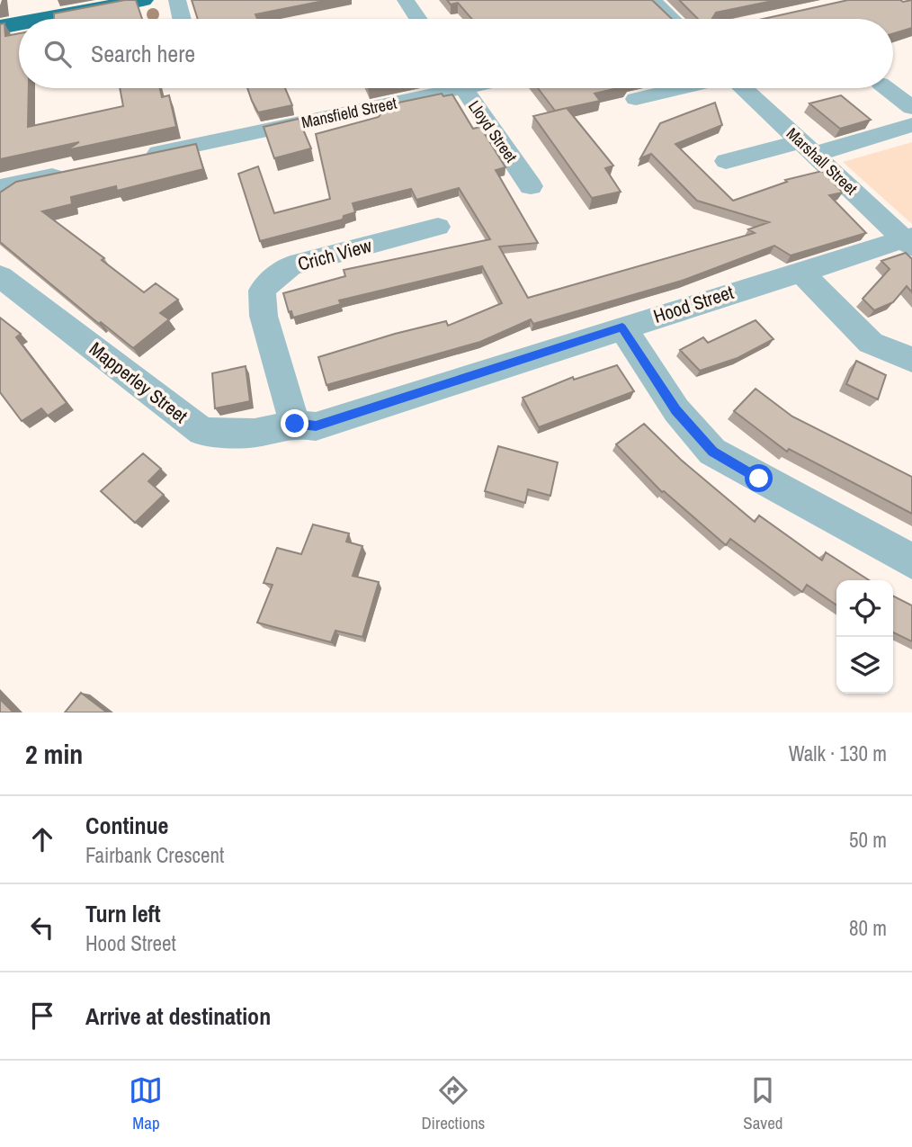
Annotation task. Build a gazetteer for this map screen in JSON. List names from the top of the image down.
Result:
{
  "streets": {
    "street": [
      "Mansfield Street",
      "Lloyd Street",
      "Marshall Street",
      "Crich View",
      "Hood Street",
      "Mapperley Street"
    ]
  },
  "crossings": [
    ["Marshall Street", "Hood Street"],
    ["Crich View", "Hood Street"],
    ["Crich View", "Mapperley Street"],
    ["Hood Street", "Mapperley Street"]
  ],
  "page": {
    "search": "Search here",
    "heading": ["2 min", "Walk · 130 m"],
    "list": [
      ["Continue", "Fairbank Crescent", "50 m"],
      ["Turn left", "Hood Street", "80 m"],
      "Arrive at destination"
    ],
    "nav": ["Map", "Directions", "Saved"]
  }
}
